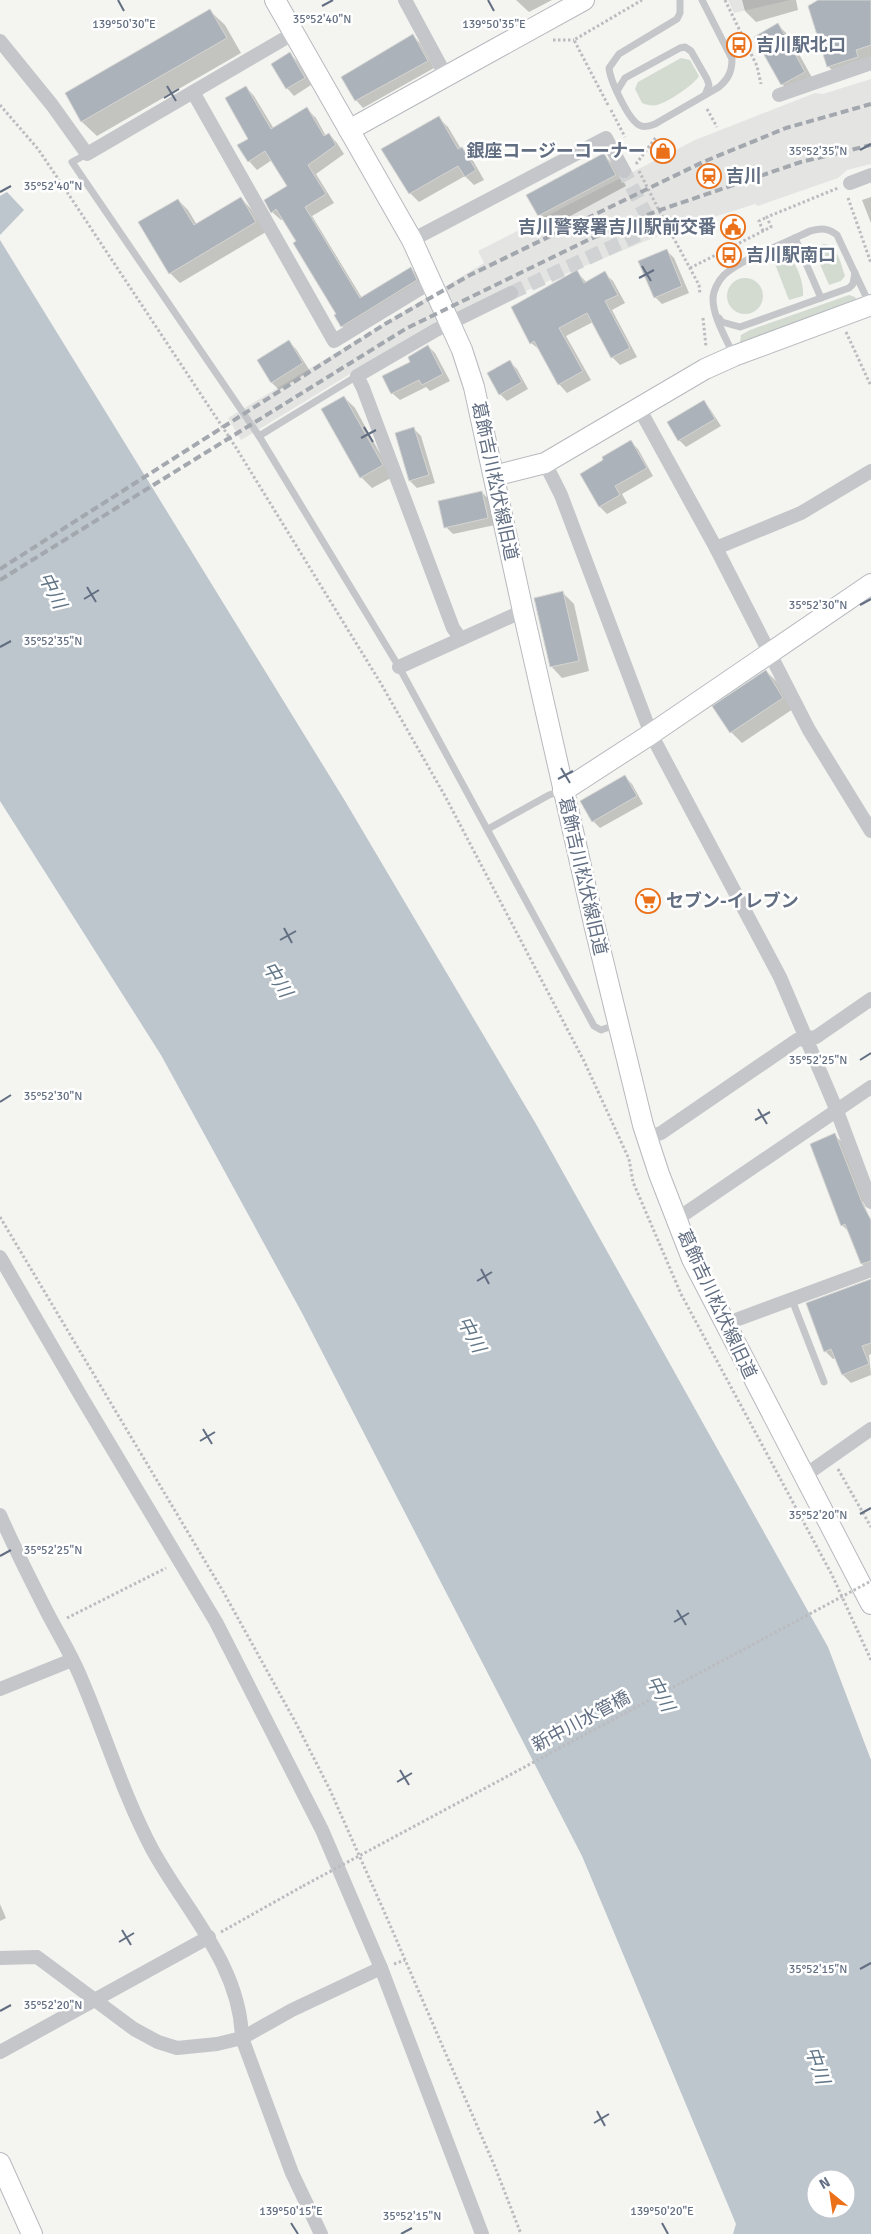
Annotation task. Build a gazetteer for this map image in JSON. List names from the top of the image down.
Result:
{
  "streets": {
    "street": ["葛飾吉川松伏線旧道"],
    "path": ["新中川水管橋"]
  },
  "water": ["中川"],
  "places": {
    "bus stop": ["吉川駅北口", "吉川駅南口"],
    "shop": ["銀座コージーコーナー"],
    "station": ["吉川"],
    "public building": ["吉川警察署吉川駅前交番"],
    "supermarket": ["セブン-イレブン"]
  },
  "north": "top left",
  "coordinates": [
    "35°52'40\"N",
    "139°50'30\"E",
    "139°50'35\"E",
    "35°52'35\"N",
    "35°52'30\"N",
    "35°52'25\"N",
    "35°52'20\"N",
    "35°52'15\"N",
    "139°50'15\"E",
    "139°50'20\"E"
  ]
}
